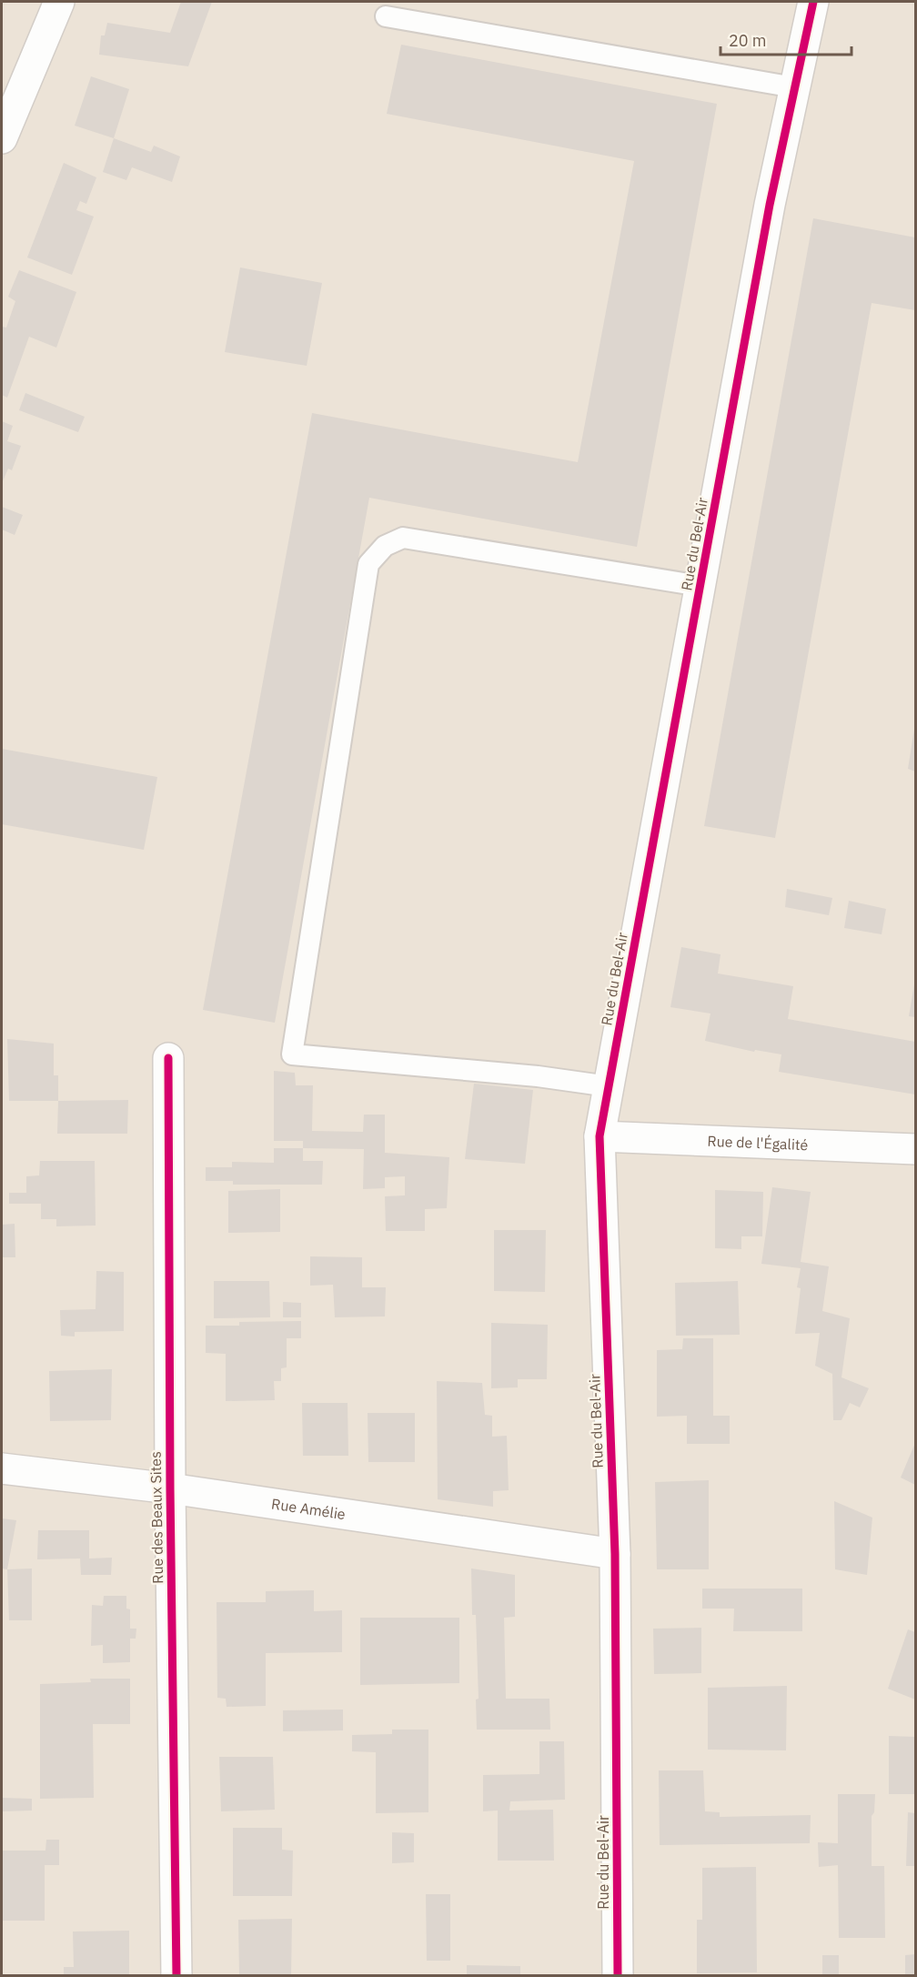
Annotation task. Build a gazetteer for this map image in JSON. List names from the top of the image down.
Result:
{
  "streets": {
    "street": [
      "Rue du Bel-Air",
      "Rue de l'Égalité",
      "Rue Amélie",
      "Rue des Beaux Sites"
    ]
  },
  "crossings": [
    ["Rue du Bel-Air", "Rue de l'Égalité"],
    ["Rue du Bel-Air", "Rue Amélie"],
    ["Rue Amélie", "Rue des Beaux Sites"]
  ],
  "scale_bar": "20 m"
}
